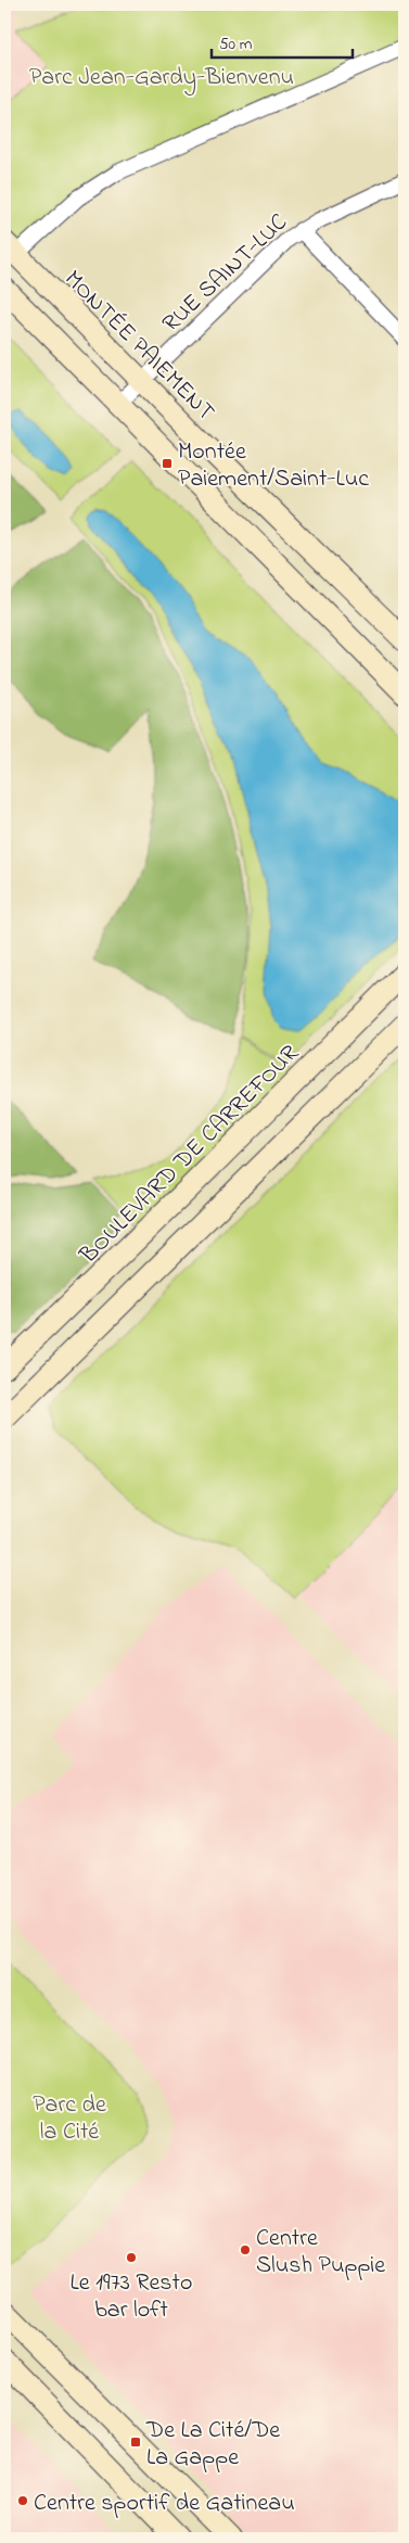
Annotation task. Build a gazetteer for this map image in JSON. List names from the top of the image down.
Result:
{
  "streets": {
    "street": ["RUE SAINT-LUC", "MONTÉE PAIEMENT", "BOULEVARD DE CARREFOUR"]
  },
  "crossings": [
    ["RUE SAINT-LUC", "MONTÉE PAIEMENT"]
  ],
  "parks": ["Parc Jean-Gardy-Bienvenu", "Parc de la Cité"],
  "places": {
    "transit": ["Montée Paiement/Saint-Luc", "De La Cité/De La Gappe"],
    "other": ["Centre Slush Puppie", "Le 1973 Resto bar loft", "Centre sportif de Gatineau"]
  },
  "scale_bar": "50 m"
}
